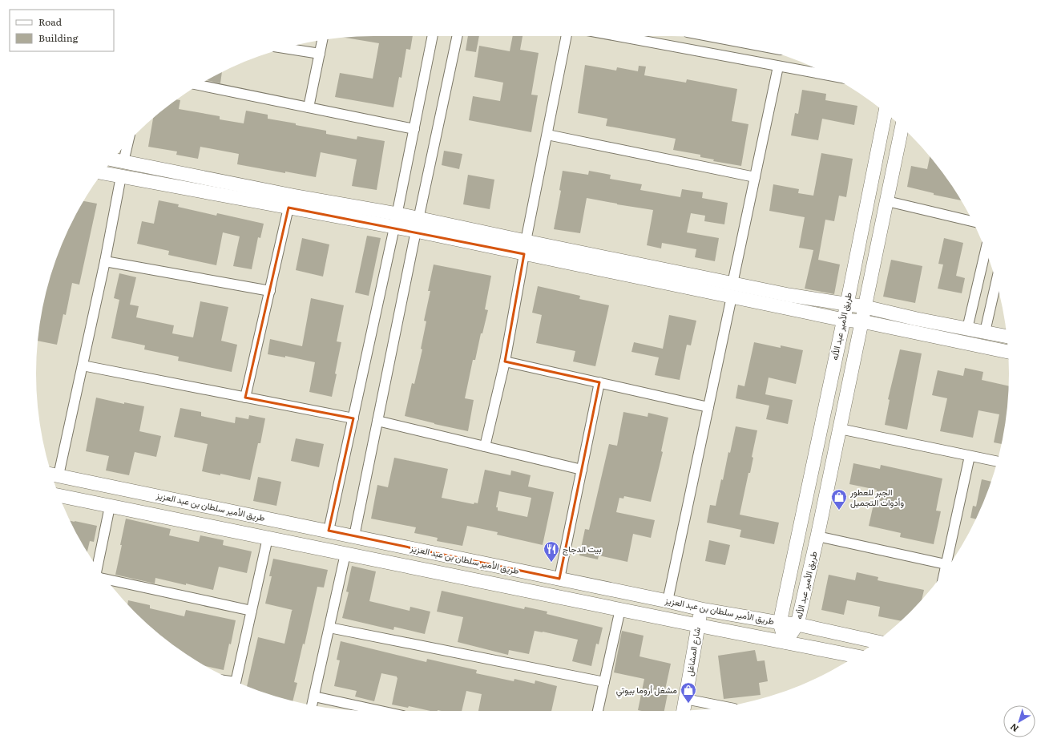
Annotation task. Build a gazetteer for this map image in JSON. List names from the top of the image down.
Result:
{
  "streets": {
    "street": ["طريق الأمير عبد الأله", "طريق الأمير سلطان بن عبد العزيز", "شارع المشاغل"]
  },
  "crossings": [
    ["طريق الأمير عبد الأله", "طريق الأمير سلطان بن عبد العزيز"],
    ["طريق الأمير سلطان بن عبد العزيز", "شارع المشاغل"]
  ],
  "places": {
    "shop": ["الجبر للعطور وأدوات التجميل", "مشغل أروما بيوتي"],
    "restaurant": ["بيت الدجاج"]
  },
  "legend": ["Road", "Building"],
  "north": "bottom left"
}
